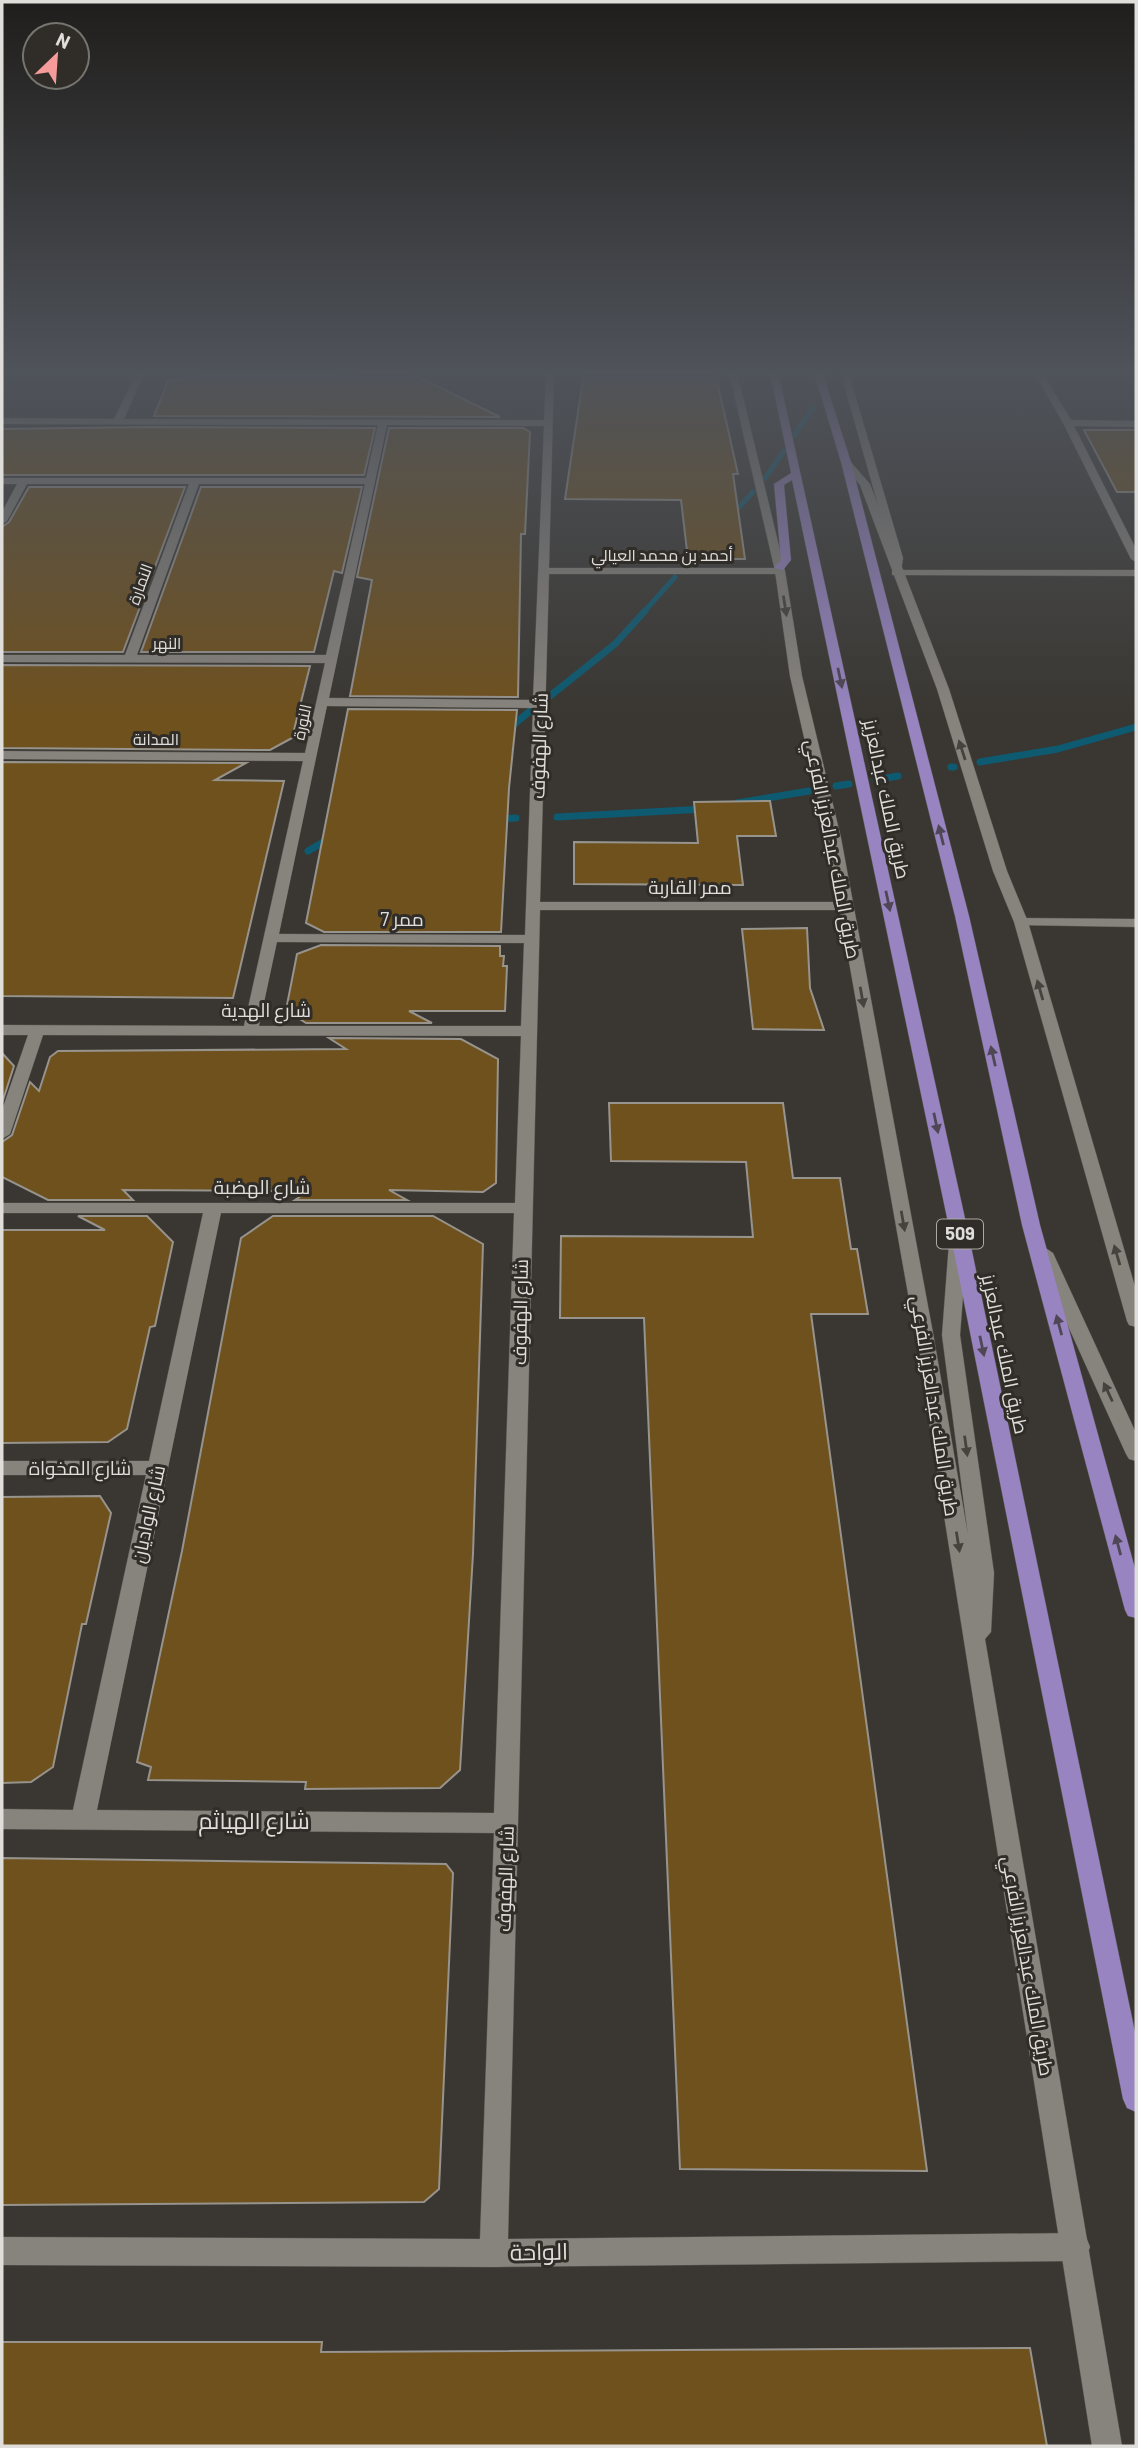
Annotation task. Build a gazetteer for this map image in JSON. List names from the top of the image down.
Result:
{
  "streets": {
    "main road": ["طريق الملك عبدالعزيز", "509"],
    "street": [
      "أحمد بن محمد العيالي",
      "النمارة",
      "النهر",
      "النورة",
      "المدانة",
      "شارع الهفوف",
      "طريق الملك عبدالعزيز الفرعي",
      "ممر القاربة",
      "ممر 7",
      "شارع الهدية",
      "شارع الهضبة",
      "شارع المخواة",
      "شارع الواديان",
      "شارع الهياثم",
      "الواحة"
    ]
  },
  "crossings": [
    ["أحمد بن محمد العيالي", "شارع الهفوف"],
    ["أحمد بن محمد العيالي", "طريق الملك عبدالعزيز الفرعي"],
    ["النمارة", "النهر"],
    ["النهر", "النورة"],
    ["النورة", "المدانة"],
    ["النورة", "ممر 7"],
    ["النورة", "شارع الهدية"],
    ["شارع الهفوف", "ممر القاربة"],
    ["شارع الهفوف", "ممر 7"],
    ["شارع الهفوف", "شارع الهدية"],
    ["شارع الهفوف", "شارع الهضبة"],
    ["شارع الهفوف", "شارع الهياثم"],
    ["شارع الهفوف", "الواحة"],
    ["طريق الملك عبدالعزيز الفرعي", "ممر القاربة"],
    ["طريق الملك عبدالعزيز الفرعي", "الواحة"],
    ["شارع الهضبة", "شارع الواديان"],
    ["شارع المخواة", "شارع الواديان"],
    ["شارع الواديان", "شارع الهياثم"]
  ],
  "north": "top right"
}
